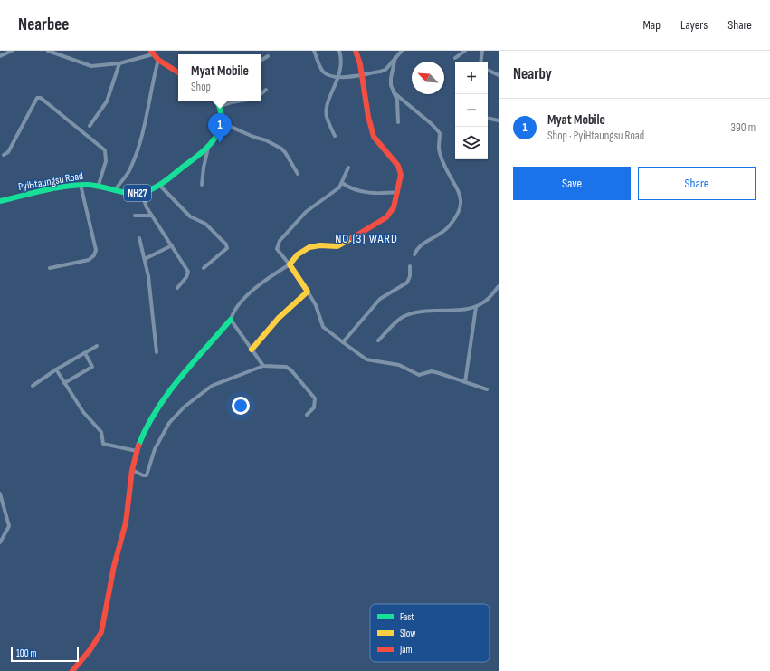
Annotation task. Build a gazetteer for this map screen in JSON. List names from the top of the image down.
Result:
{
  "streets": {
    "main road": ["PyiHtaungsu Road", "NH27"]
  },
  "crossings": [
    ["PyiHtaungsu Road", "NH27"]
  ],
  "districts": ["NO (3) WARD"],
  "legend": ["Fast", "Slow", "Jam"],
  "scale_bar": "100 m",
  "north": "top left",
  "page": {
    "header": "Nearbee",
    "nav": ["Map", "Layers", "Share"],
    "heading": "Nearby",
    "popup": ["Myat Mobile", "Shop"],
    "map_buttons": ["+", "−"],
    "list": [
      {
        "mark": "1",
        "name": "Myat Mobile",
        "note": "Shop · PyiHtaungsu Road",
        "value": "390 m"
      }
    ],
    "pins": "1",
    "buttons": ["Save", "Share"],
    "scale": "100 m"
  }
}
